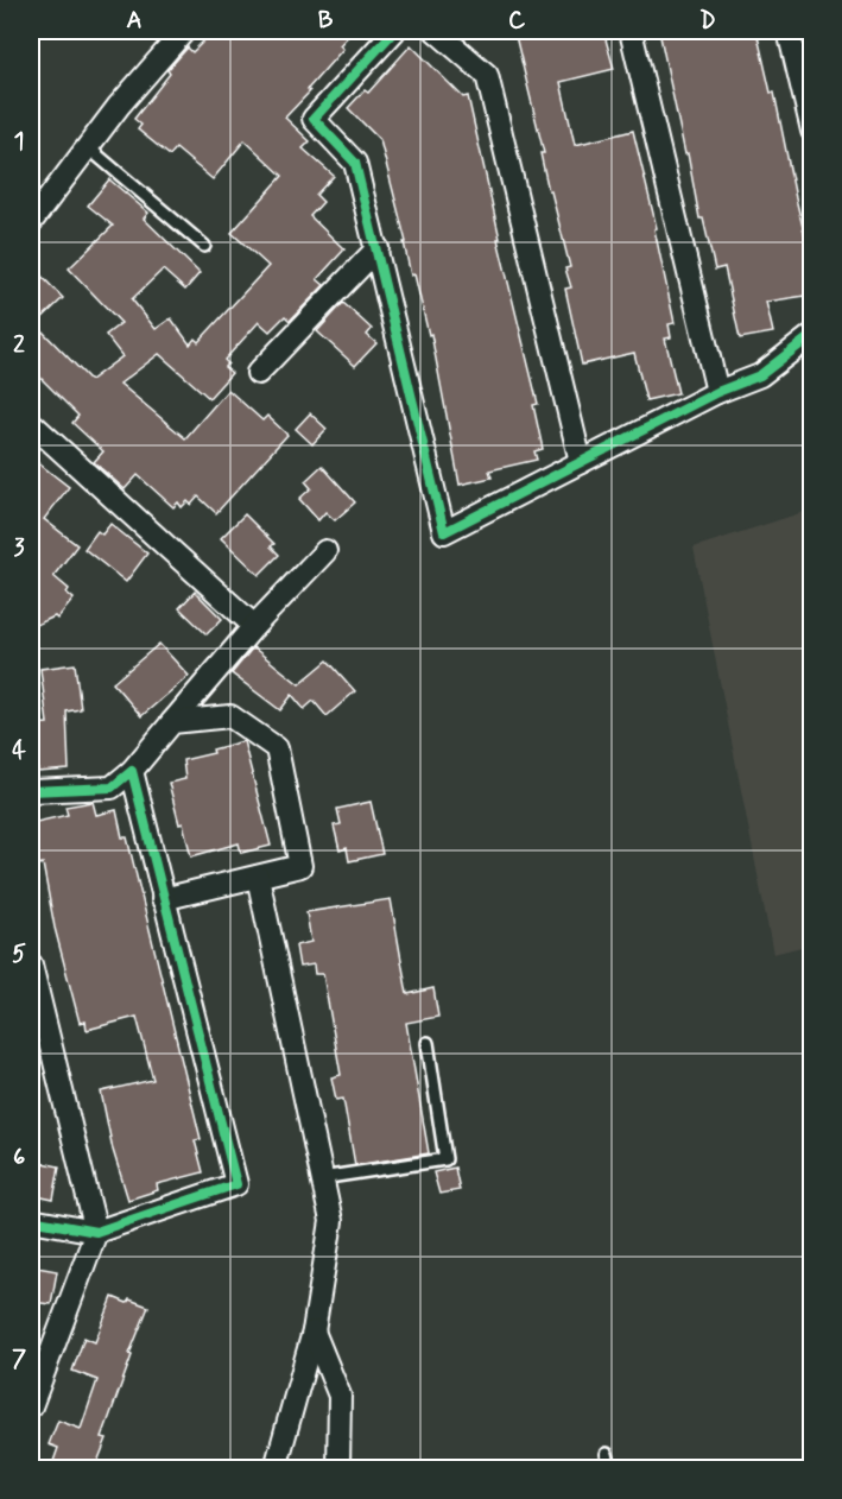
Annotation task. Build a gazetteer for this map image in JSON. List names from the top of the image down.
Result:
{
  "grid": {
    "columns": [
      "A",
      "B",
      "C",
      "D"
    ],
    "rows": [
      "1",
      "2",
      "3",
      "4",
      "5",
      "6",
      "7"
    ]
  }
}
